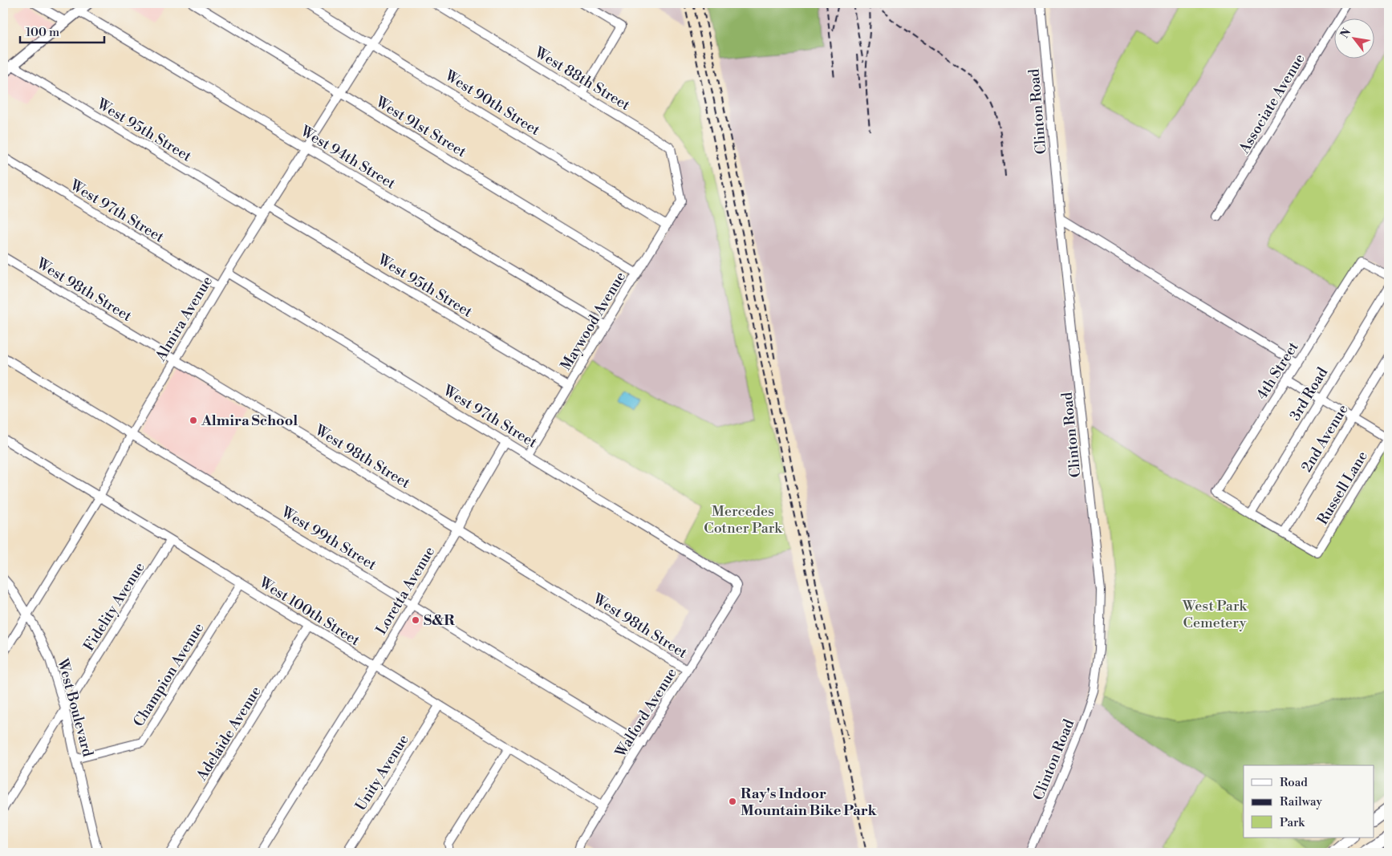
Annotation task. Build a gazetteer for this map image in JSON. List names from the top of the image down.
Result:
{
  "streets": {
    "street": [
      "West 88th Street",
      "West 90th Street",
      "Associate Avenue",
      "Clinton Road",
      "West 91st Street",
      "West 95th Street",
      "West 94th Street",
      "West 97th Street",
      "West 98th Street",
      "Almira Avenue",
      "Maywood Avenue",
      "4th Street",
      "3rd Road",
      "2nd Avenue",
      "Russell Lane",
      "West 99th Street",
      "Loretta Avenue",
      "Fidelity Avenue",
      "West 100th Street",
      "Champion Avenue",
      "West Boulevard",
      "Walford Avenue",
      "Adelaide Avenue",
      "Unity Avenue"
    ]
  },
  "crossings": [
    ["West 88th Street", "Maywood Avenue"],
    ["West 90th Street", "Almira Avenue"],
    ["West 90th Street", "Maywood Avenue"],
    ["West 91st Street", "Almira Avenue"],
    ["West 91st Street", "Maywood Avenue"],
    ["West 95th Street", "Almira Avenue"],
    ["West 95th Street", "Maywood Avenue"],
    ["West 94th Street", "Almira Avenue"],
    ["West 94th Street", "Maywood Avenue"],
    ["West 97th Street", "Almira Avenue"],
    ["West 97th Street", "Maywood Avenue"],
    ["West 97th Street", "Loretta Avenue"],
    ["West 97th Street", "Walford Avenue"],
    ["West 98th Street", "Almira Avenue"],
    ["West 98th Street", "Loretta Avenue"],
    ["West 98th Street", "Walford Avenue"],
    ["Almira Avenue", "West 99th Street"],
    ["Almira Avenue", "West 100th Street"],
    ["Almira Avenue", "West Boulevard"],
    ["4th Street", "3rd Road"],
    ["2nd Avenue", "Russell Lane"],
    ["West 99th Street", "Loretta Avenue"],
    ["West 99th Street", "Walford Avenue"],
    ["Loretta Avenue", "West 100th Street"],
    ["Fidelity Avenue", "West 100th Street"],
    ["Fidelity Avenue", "West Boulevard"],
    ["West 100th Street", "Champion Avenue"],
    ["West 100th Street", "Walford Avenue"],
    ["West 100th Street", "Adelaide Avenue"],
    ["West 100th Street", "Unity Avenue"],
    ["Champion Avenue", "West Boulevard"]
  ],
  "parks": ["Mercedes Cotner Park", "West Park Cemetery"],
  "places": ["Almira School", "S&R", "Ray's Indoor Mountain Bike Park"],
  "legend": ["Road", "Railway", "Park"],
  "scale_bar": "100 m",
  "north": "top left"
}
